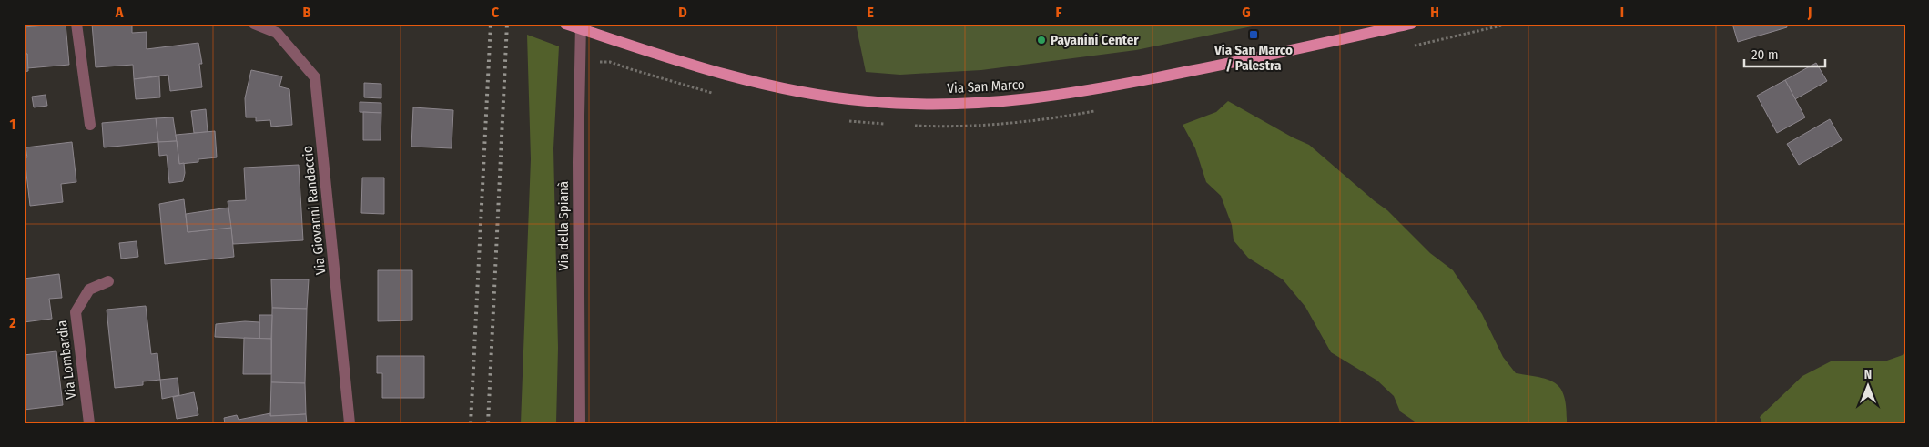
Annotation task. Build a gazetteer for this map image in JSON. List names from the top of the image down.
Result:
{
  "streets": {
    "main road": ["Via San Marco"],
    "street": ["Via Giovanni Randaccio", "Via della Spianà", "Via Lombardia"]
  },
  "crossings": [
    ["Via San Marco", "Via della Spianà"]
  ],
  "places": {
    "transit": ["Via San Marco / Palestra"],
    "other": ["Payanini Center"]
  },
  "scale_bar": "20 m",
  "north": "top",
  "grid": {
    "columns": [
      "A",
      "B",
      "C",
      "D",
      "E",
      "F",
      "G",
      "H",
      "I",
      "J"
    ],
    "rows": ["1", "2"]
  }
}
